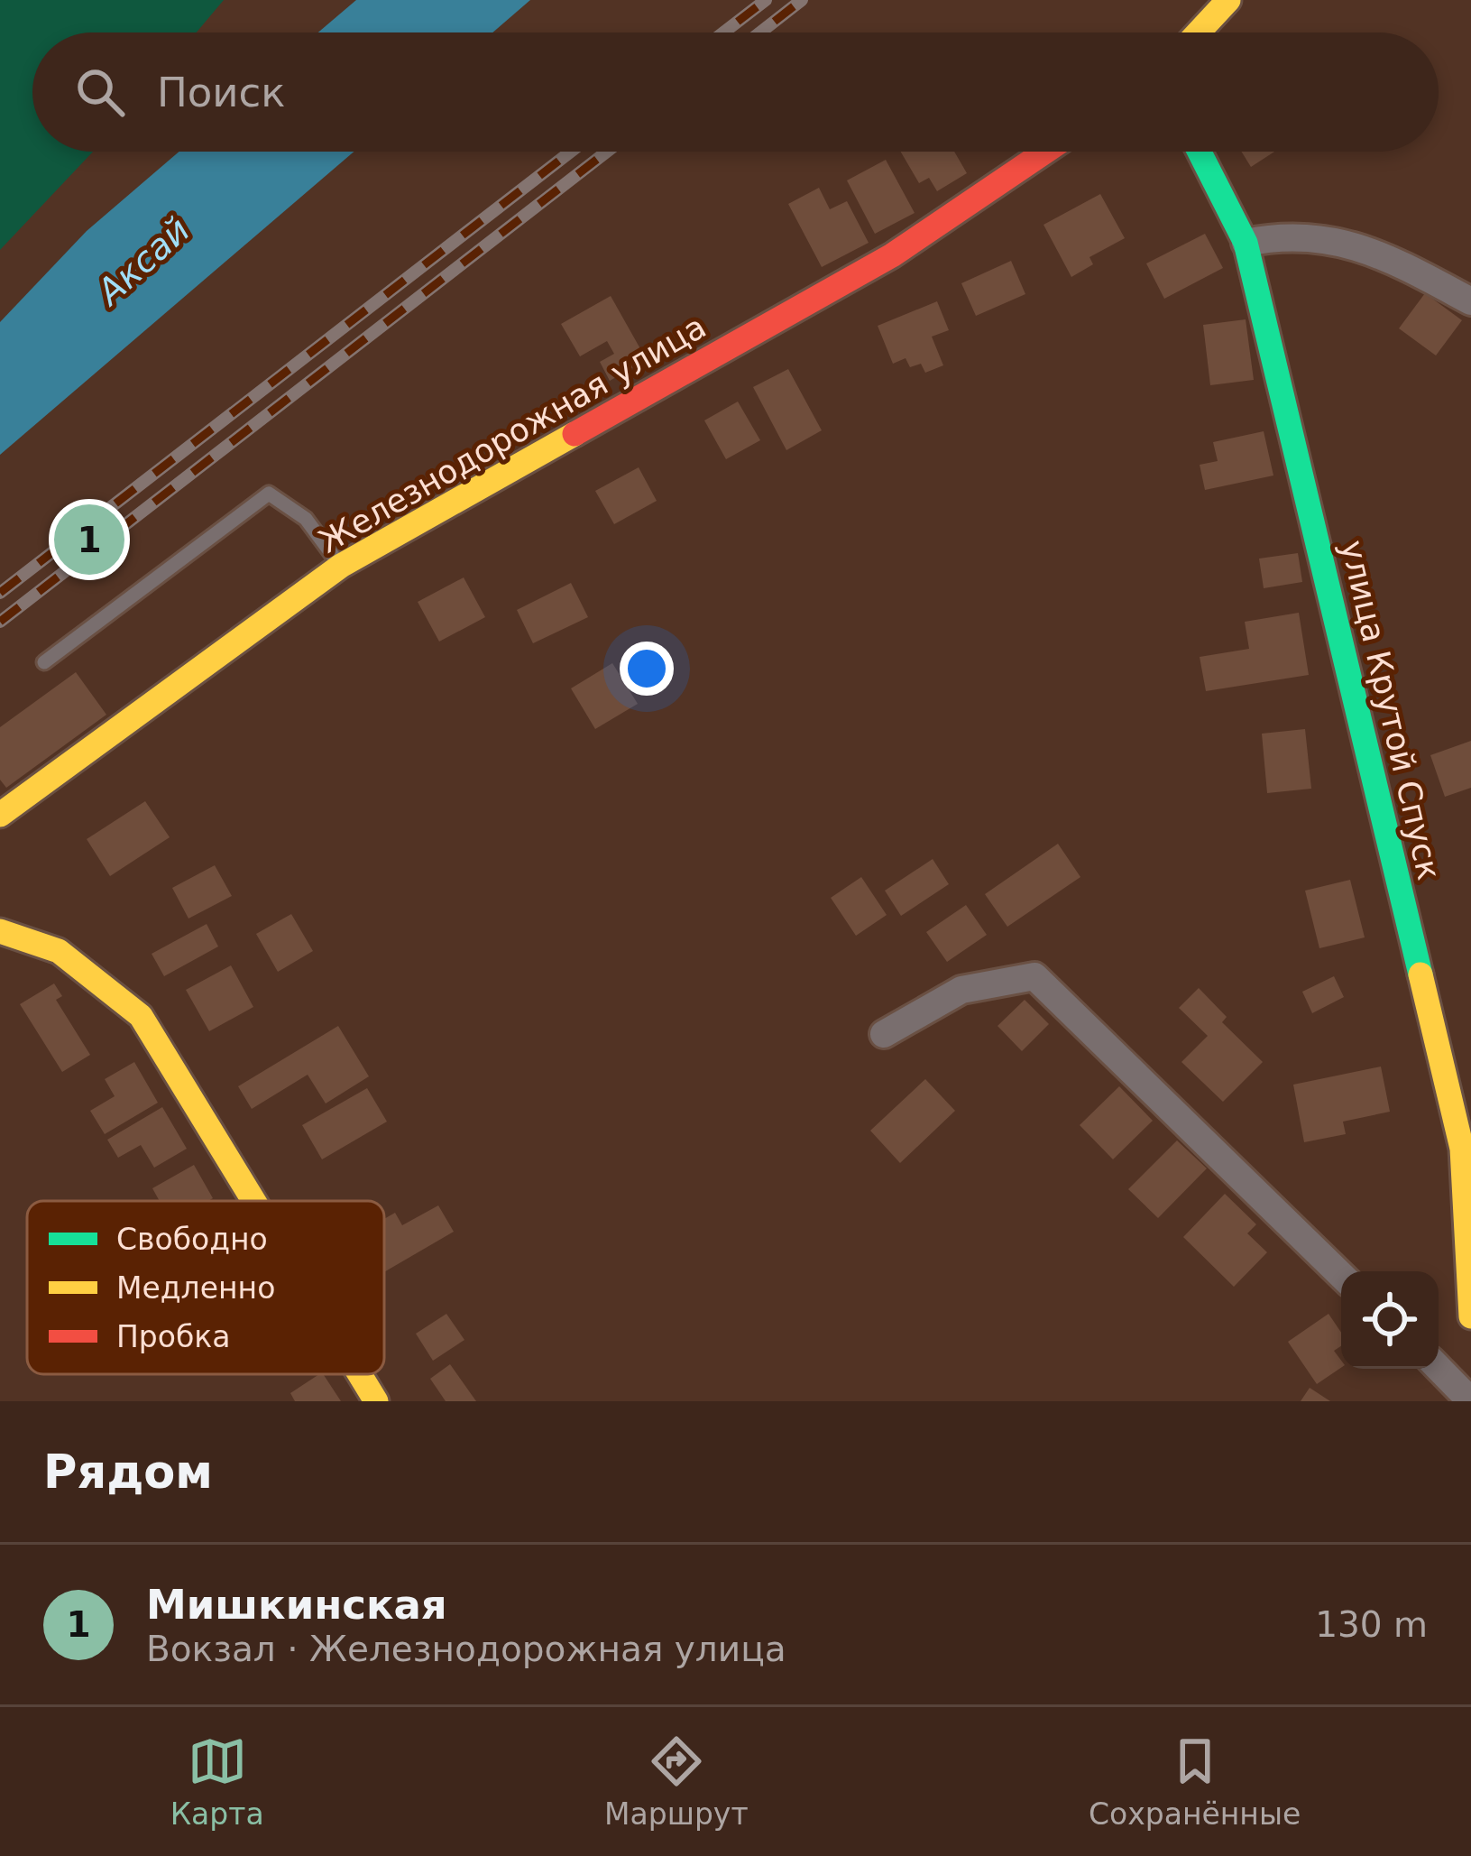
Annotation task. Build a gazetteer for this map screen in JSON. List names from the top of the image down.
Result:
{
  "streets": {
    "street": ["Железнодорожная улица", "улица Крутой Спуск"]
  },
  "water": ["Аксай"],
  "legend": ["Свободно", "Медленно", "Пробка"],
  "page": {
    "search": "Поиск",
    "pins": "1",
    "heading": "Рядом",
    "list": [
      {
        "mark": "1",
        "name": "Мишкинская",
        "note": "Вокзал · Железнодорожная улица",
        "value": "130 m"
      }
    ],
    "nav": ["Карта", "Маршрут", "Сохранённые"]
  }
}
